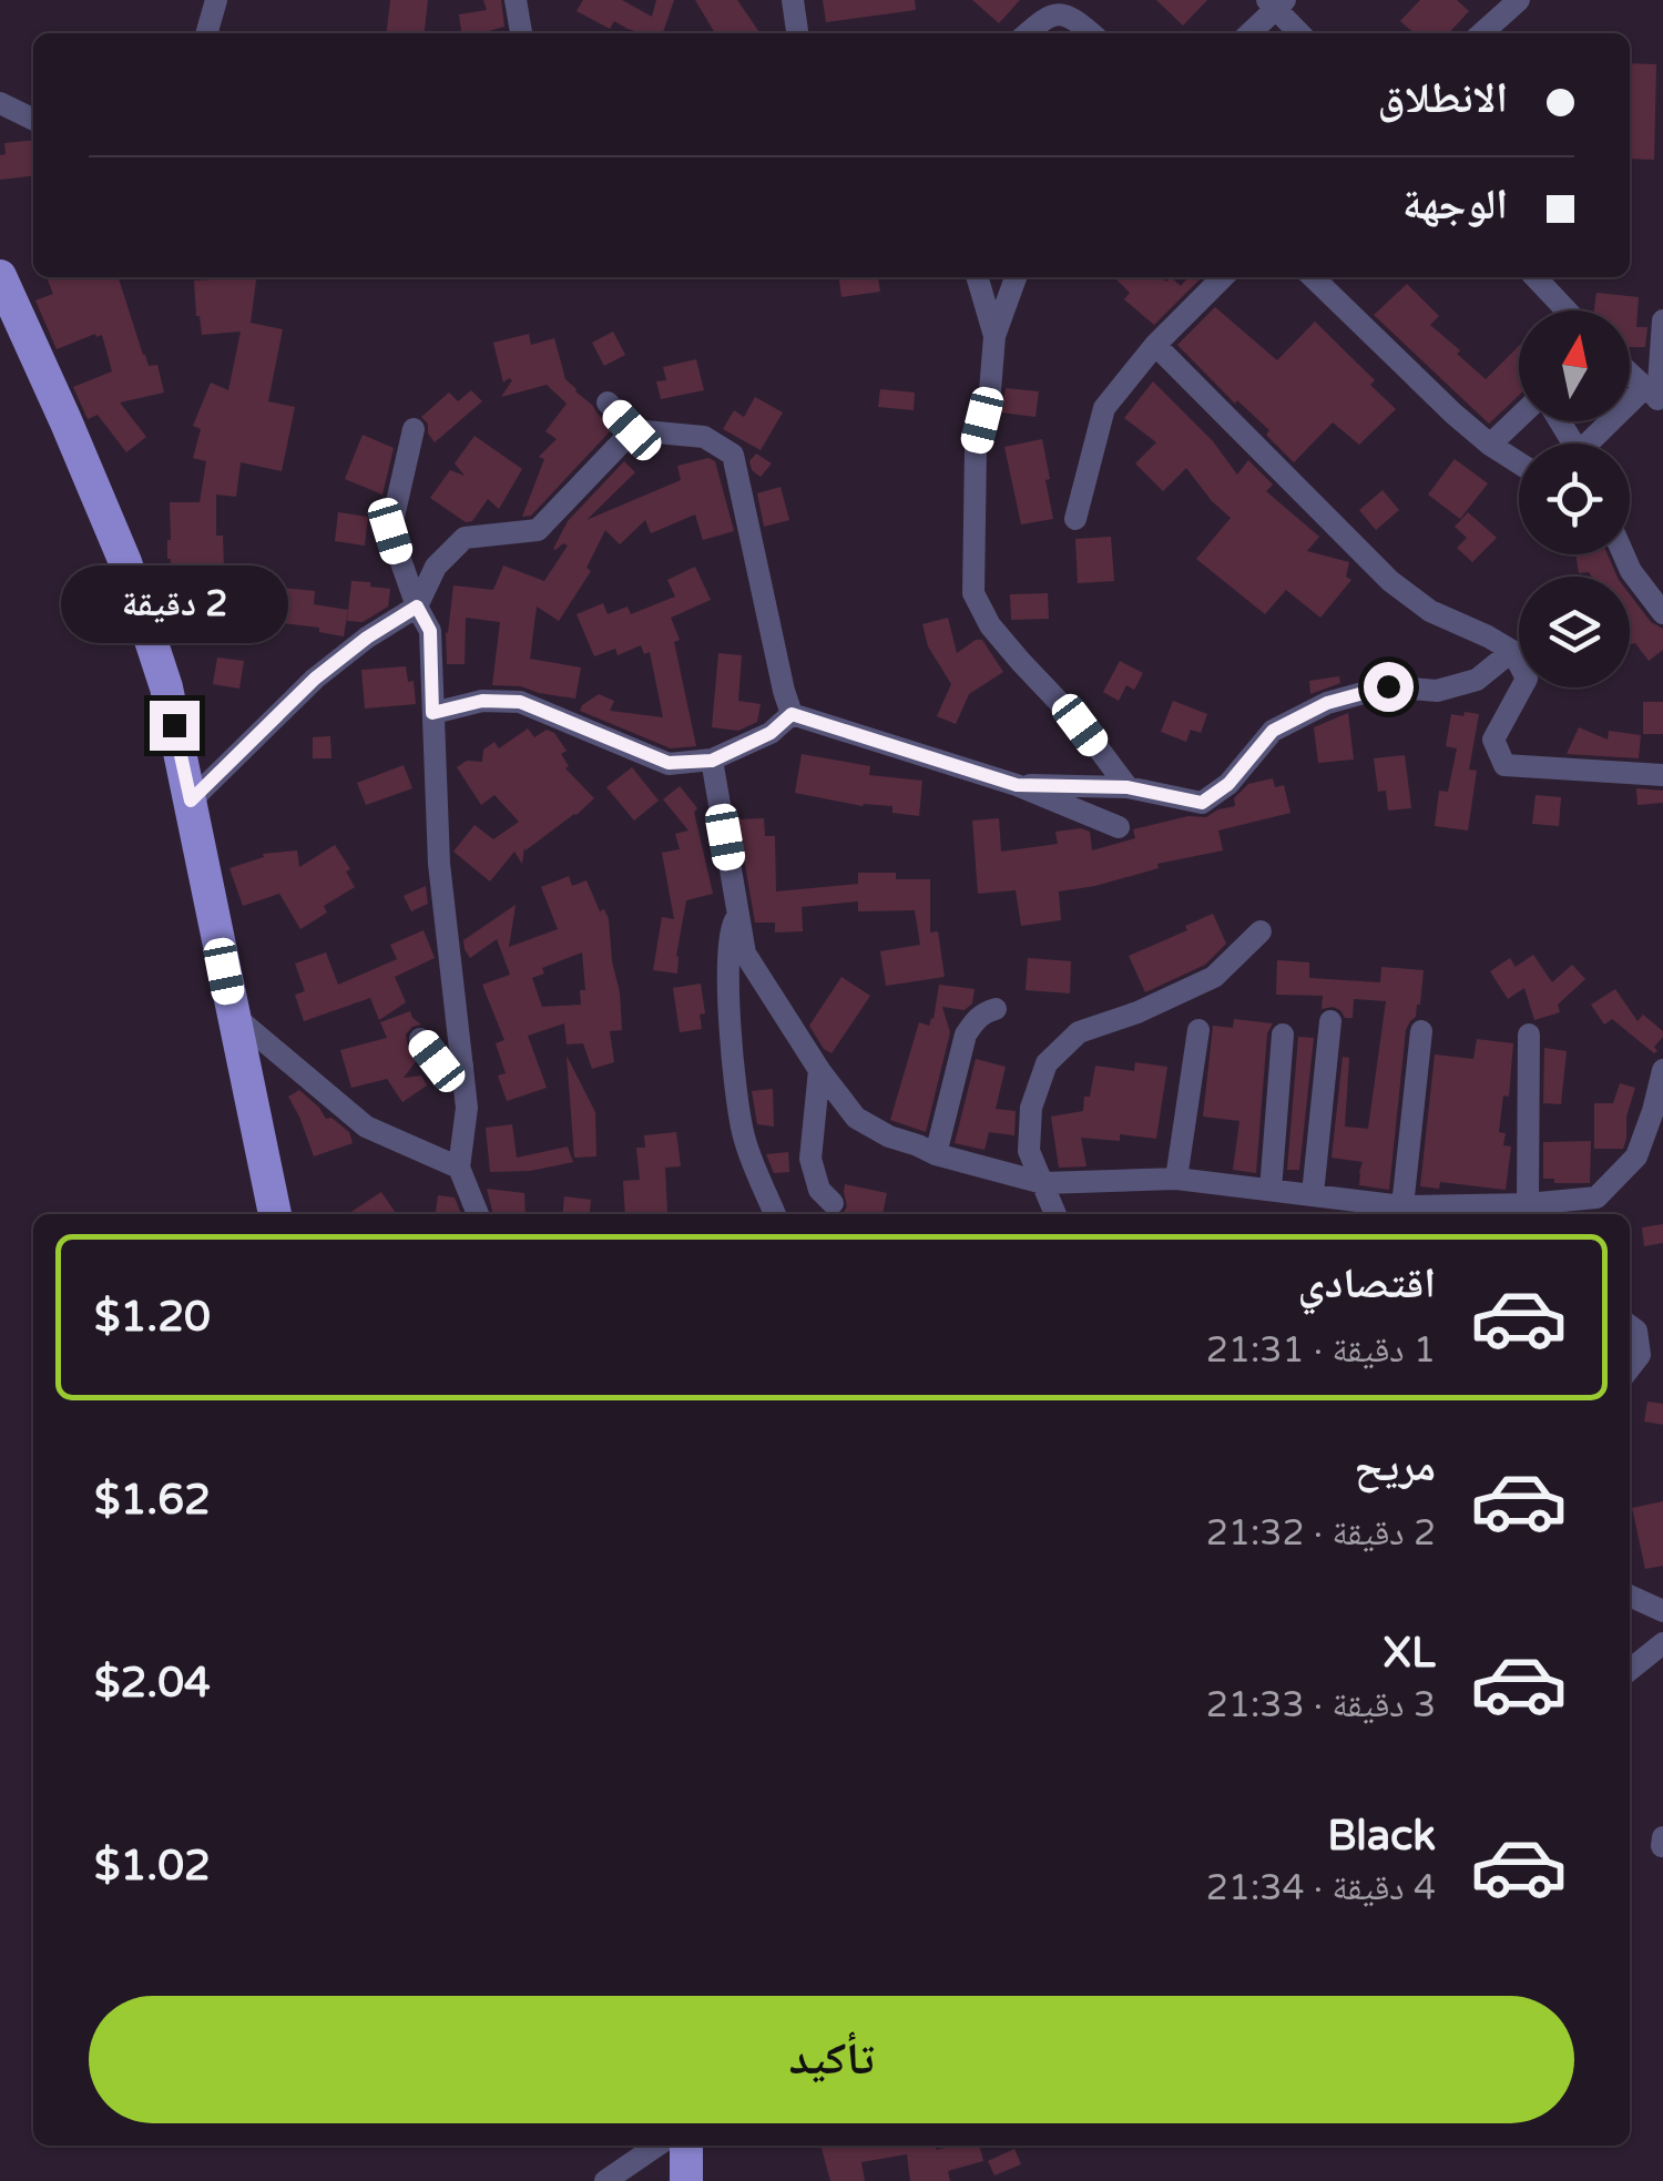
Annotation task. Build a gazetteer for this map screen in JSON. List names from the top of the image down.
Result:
{
  "north": "top",
  "page": {
    "banner": ["الانطلاق", "الوجهة"],
    "bubble": "2 دقيقة",
    "list": [
      {
        "name": "اقتصادي",
        "note": "1 دقيقة · 21:31",
        "value": "$1.20"
      },
      {
        "name": "مريح",
        "note": "2 دقيقة · 21:32",
        "value": "$1.62"
      },
      {
        "name": "XL",
        "note": "3 دقيقة · 21:33",
        "value": "$2.04"
      },
      {
        "name": "Black",
        "note": "4 دقيقة · 21:34",
        "value": "$1.02"
      }
    ],
    "buttons": "تأكيد"
  }
}
